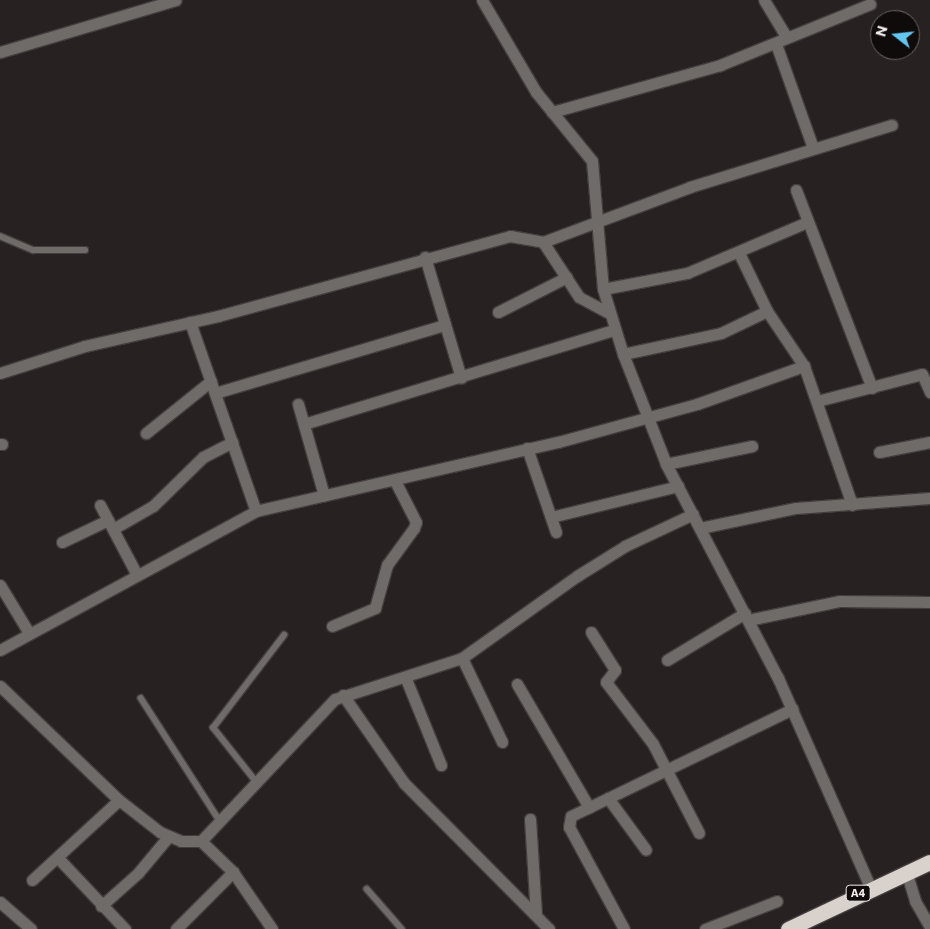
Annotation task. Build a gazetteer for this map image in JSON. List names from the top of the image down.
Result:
{
  "streets": {
    "highway": ["A4"]
  },
  "north": "left"
}
